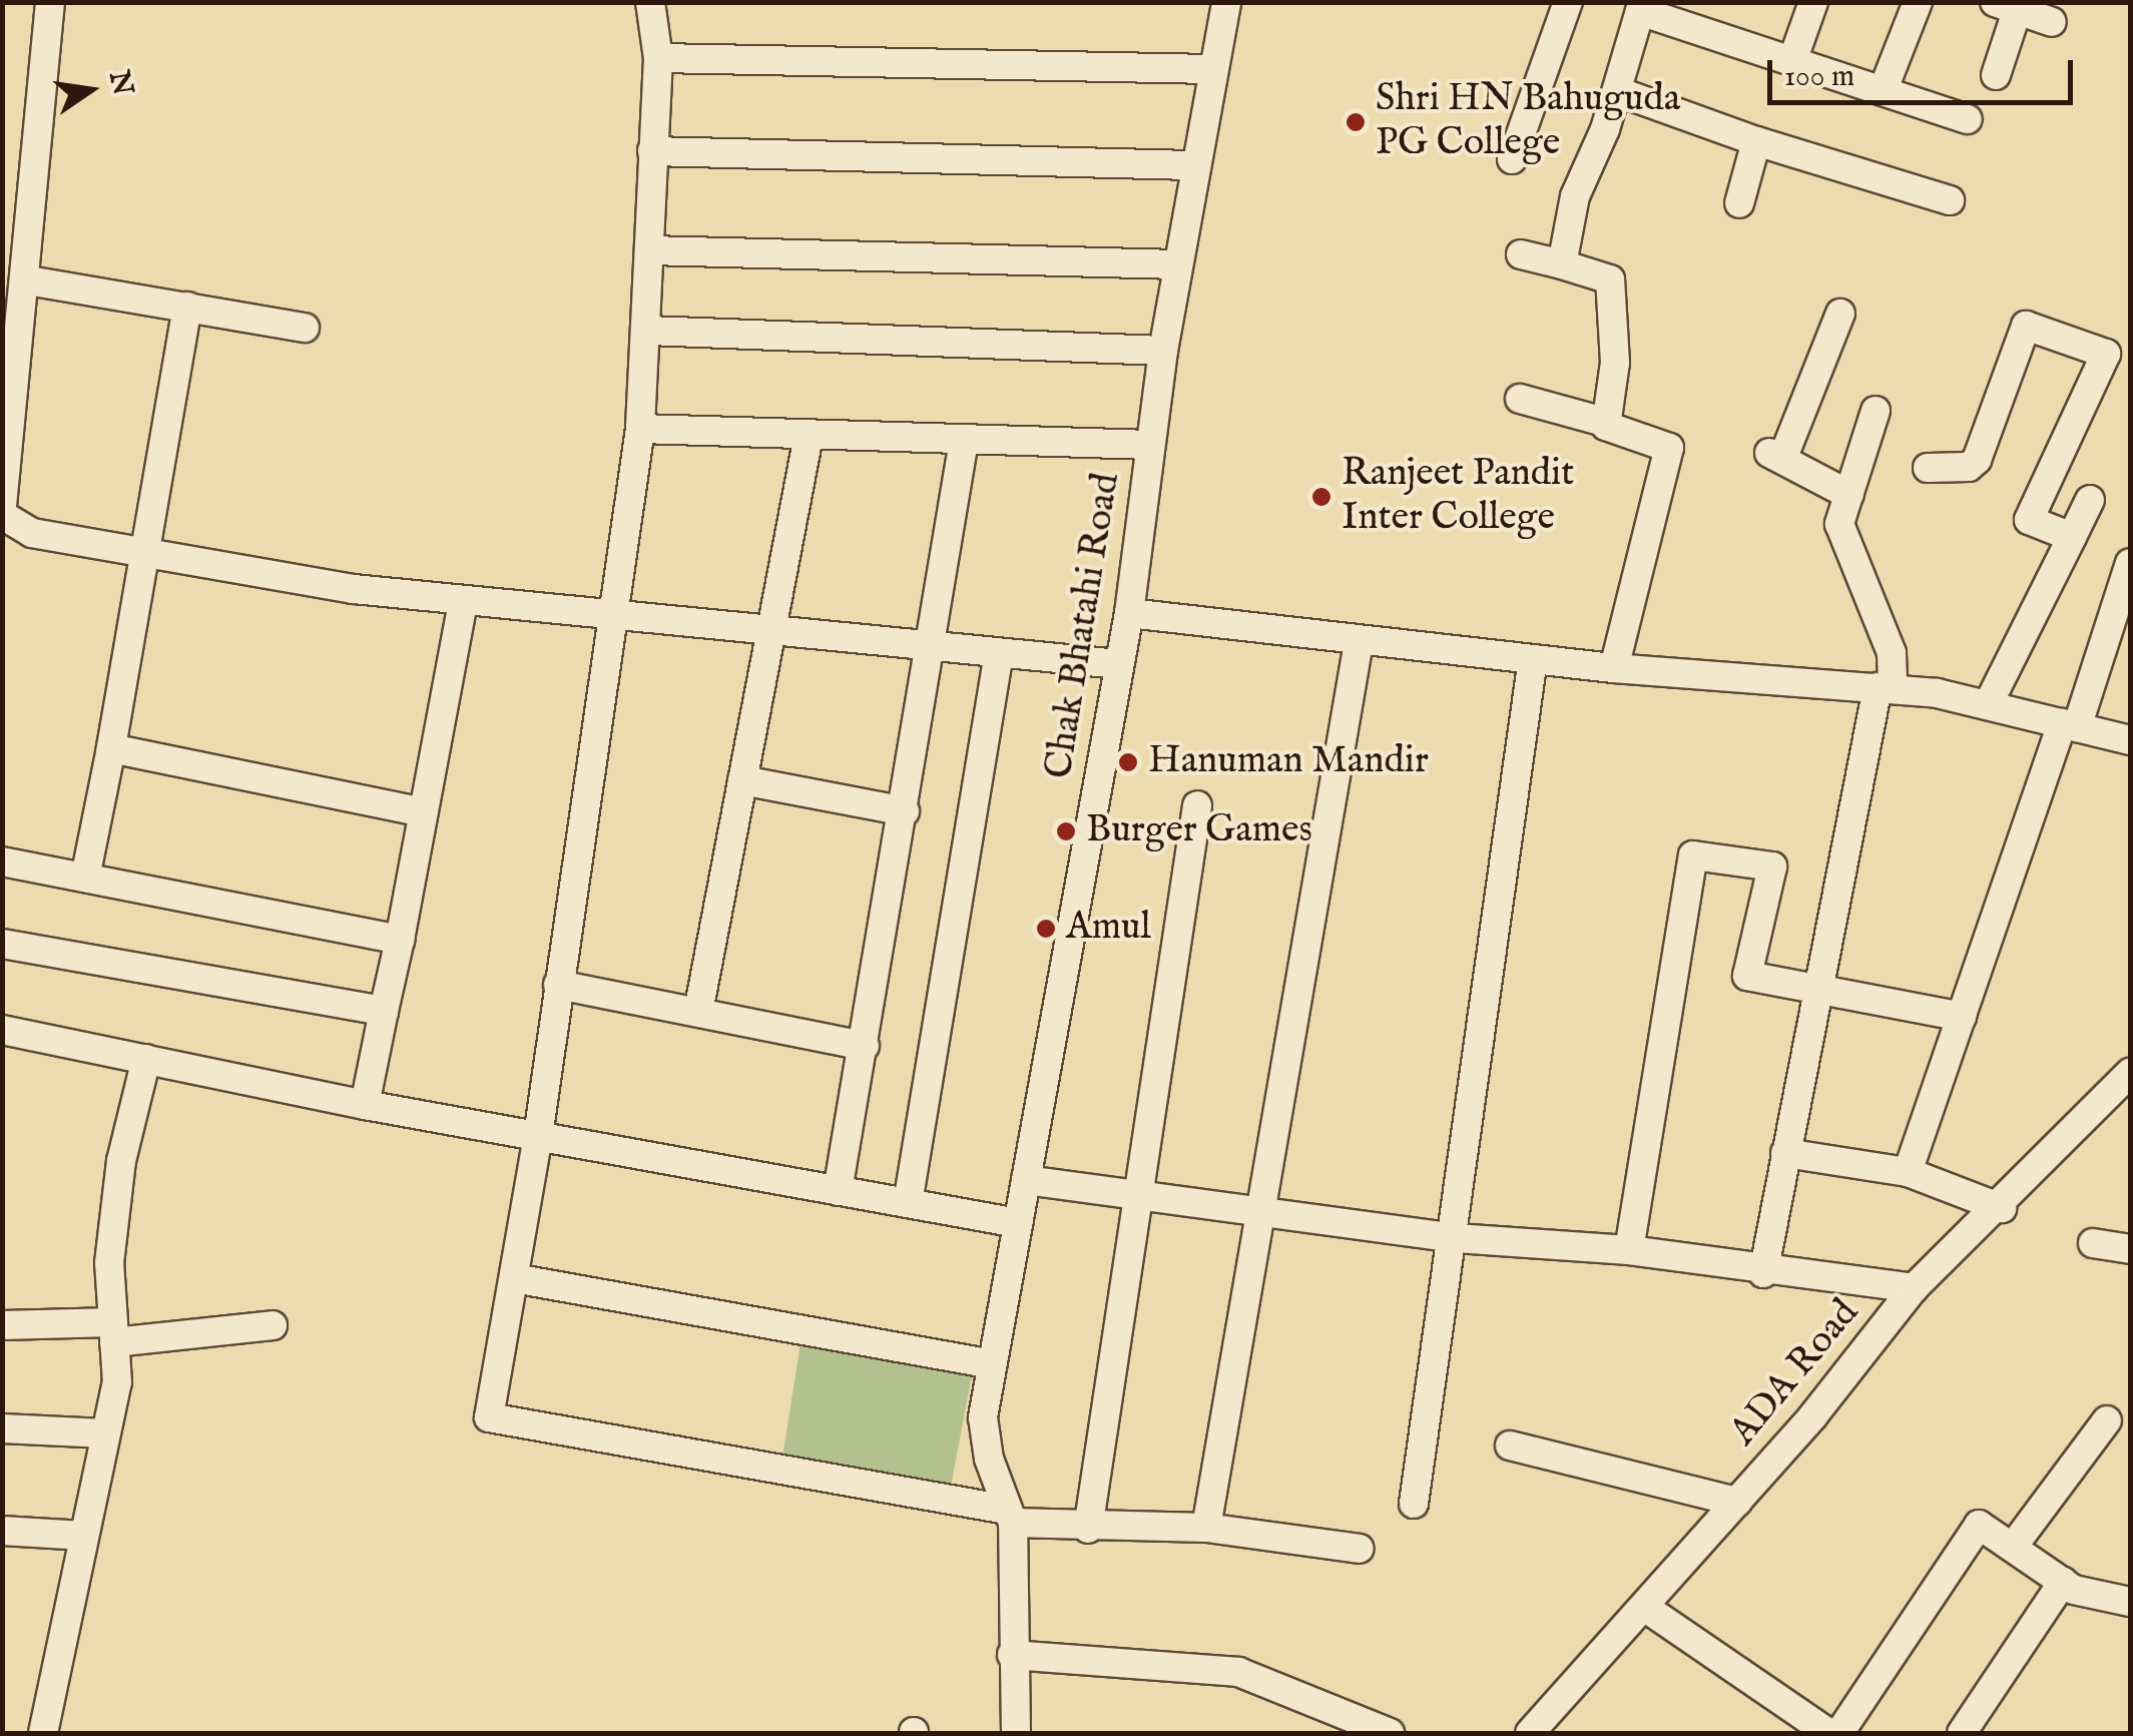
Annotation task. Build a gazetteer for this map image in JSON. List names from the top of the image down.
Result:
{
  "streets": {
    "street": ["Chak Bhatahi Road", "ADA Road"]
  },
  "places": [
    "Shri HN Bahuguda PG College",
    "Ranjeet Pandit Inter College",
    "Hanuman Mandir",
    "Burger Games",
    "Amul"
  ],
  "scale_bar": "100 m",
  "north": "right"
}
